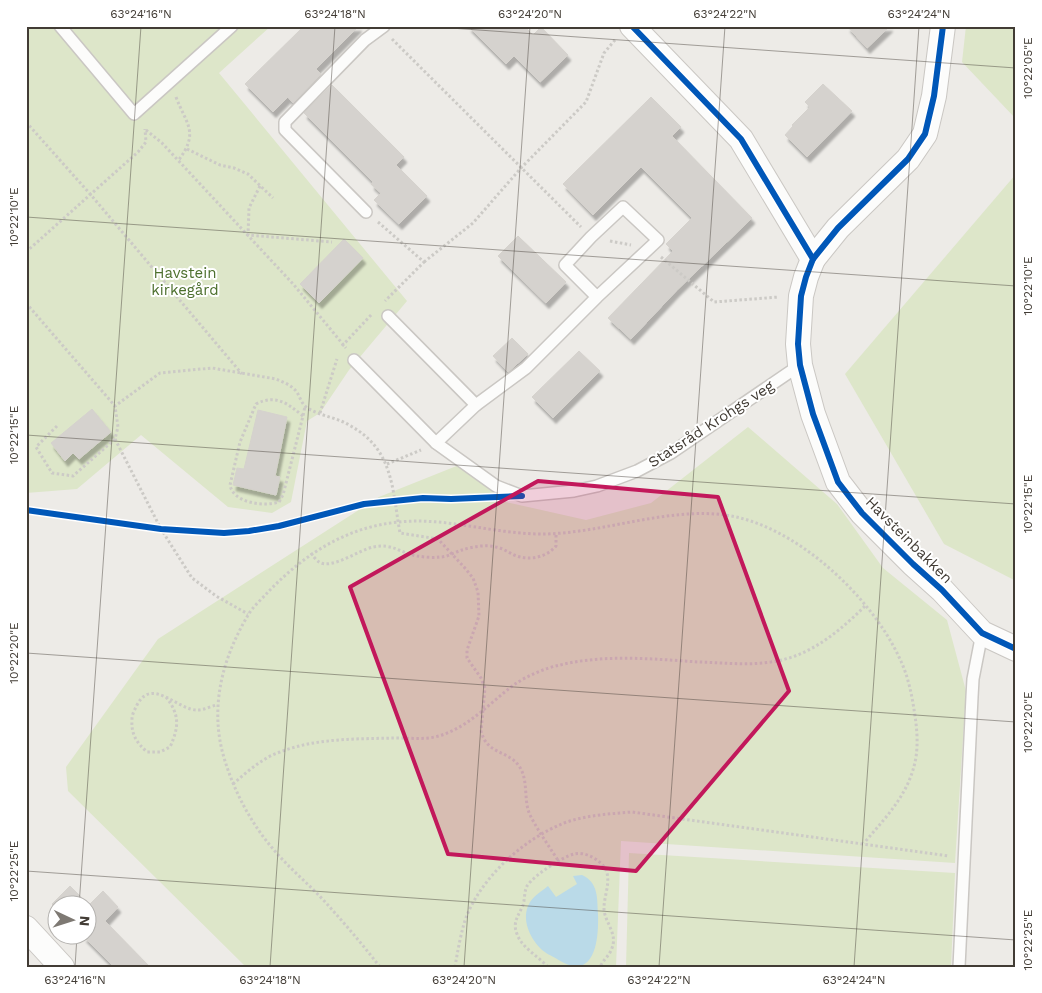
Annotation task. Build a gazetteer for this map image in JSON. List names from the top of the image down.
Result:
{
  "streets": {
    "street": ["Havsteinbakken"],
    "lane": ["Statsråd Krohgs veg"]
  },
  "crossings": [
    ["Statsråd Krohgs veg", "Havsteinbakken"]
  ],
  "parks": ["Havstein kirkegård"],
  "north": "right",
  "coordinates": [
    "63°24'16\"N",
    "63°24'18\"N",
    "63°24'20\"N",
    "63°24'22\"N",
    "63°24'24\"N",
    "10°22'05\"E",
    "10°22'10\"E",
    "10°22'15\"E",
    "10°22'20\"E",
    "10°22'25\"E"
  ]
}
